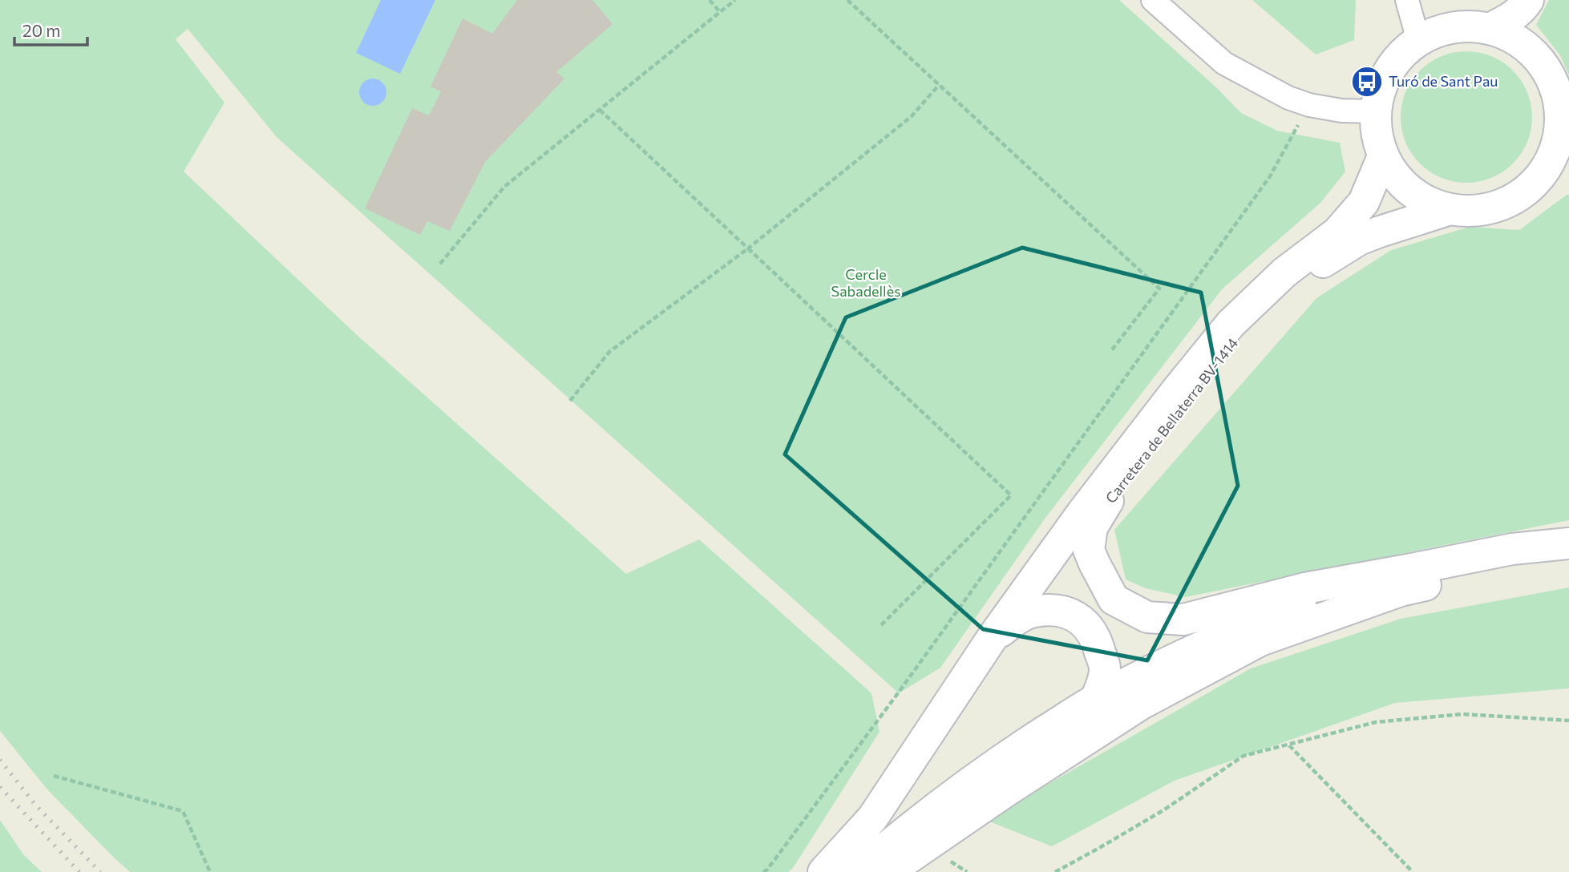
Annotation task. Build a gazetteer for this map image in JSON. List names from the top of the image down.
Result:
{
  "streets": {
    "street": ["Carretera de Bellaterra BV-1414"]
  },
  "parks": ["Cercle Sabadellès"],
  "places": {
    "bus stop": ["Turó de Sant Pau"]
  },
  "scale_bar": "20 m"
}
